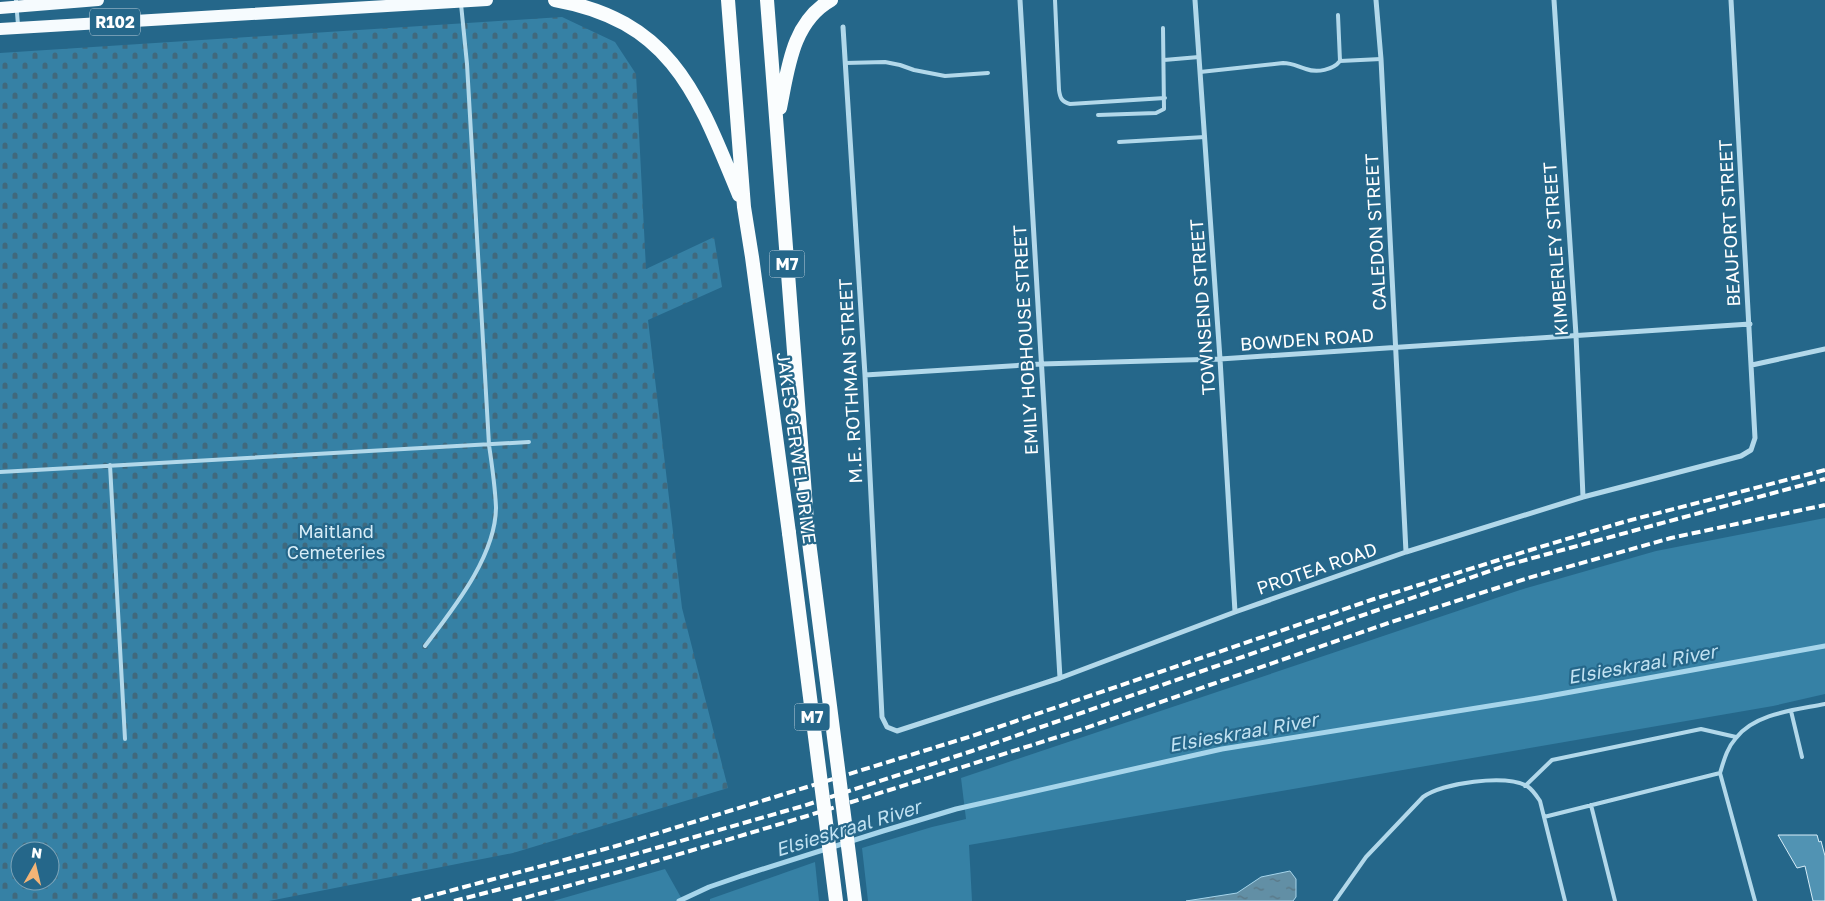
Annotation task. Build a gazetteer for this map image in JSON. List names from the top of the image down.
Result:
{
  "streets": {
    "highway": ["M7", "JAKES GERWEL DRIVE"],
    "main road": ["R102"],
    "street": [
      "BEAUFORT STREET",
      "CALEDON STREET",
      "KIMBERLEY STREET",
      "TOWNSEND STREET",
      "EMILY HOBHOUSE STREET",
      "BOWDEN ROAD",
      "M.E. ROTHMAN STREET",
      "PROTEA ROAD"
    ]
  },
  "crossings": [
    ["BEAUFORT STREET", "BOWDEN ROAD"],
    ["BEAUFORT STREET", "PROTEA ROAD"],
    ["CALEDON STREET", "BOWDEN ROAD"],
    ["CALEDON STREET", "PROTEA ROAD"],
    ["KIMBERLEY STREET", "BOWDEN ROAD"],
    ["KIMBERLEY STREET", "PROTEA ROAD"],
    ["TOWNSEND STREET", "BOWDEN ROAD"],
    ["TOWNSEND STREET", "PROTEA ROAD"],
    ["EMILY HOBHOUSE STREET", "BOWDEN ROAD"],
    ["EMILY HOBHOUSE STREET", "PROTEA ROAD"],
    ["BOWDEN ROAD", "M.E. ROTHMAN STREET"],
    ["M.E. ROTHMAN STREET", "PROTEA ROAD"]
  ],
  "water": ["Elsieskraal River"],
  "parks": ["Maitland Cemeteries"],
  "north": "top"
}
